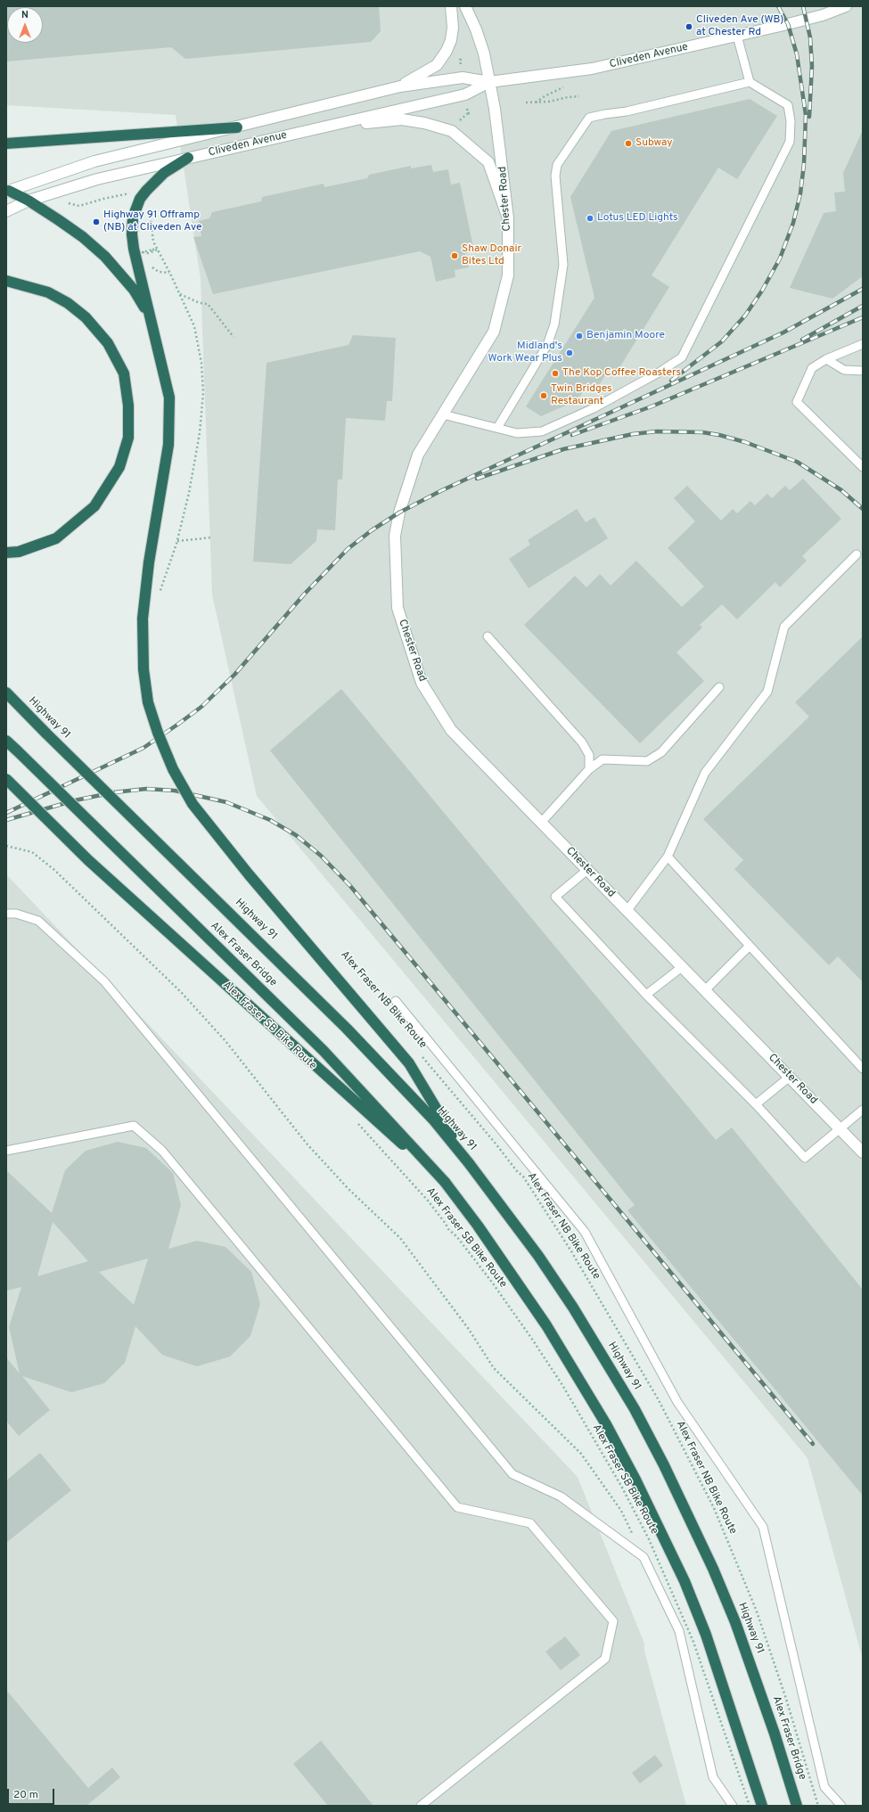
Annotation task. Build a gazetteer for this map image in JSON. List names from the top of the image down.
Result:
{
  "streets": {
    "highway": ["Highway 91", "Alex Fraser Bridge"],
    "street": ["Cliveden Avenue", "Chester Road"],
    "path": ["Alex Fraser NB Bike Route", "Alex Fraser SB Bike Route"]
  },
  "crossings": [
    ["Cliveden Avenue", "Chester Road"],
    ["Highway 91", "Alex Fraser Bridge"]
  ],
  "places": [
    "Cliveden Ave (WB) at Chester Rd",
    "Subway",
    "Lotus LED Lights",
    "Highway 91 Offramp (NB) at Cliveden Ave",
    "Shaw Donair Bites Ltd",
    "Benjamin Moore",
    "Midland's Work Wear Plus",
    "The Kop Coffee Roasters",
    "Twin Bridges Restaurant"
  ],
  "scale_bar": "20 m",
  "north": "top"
}
